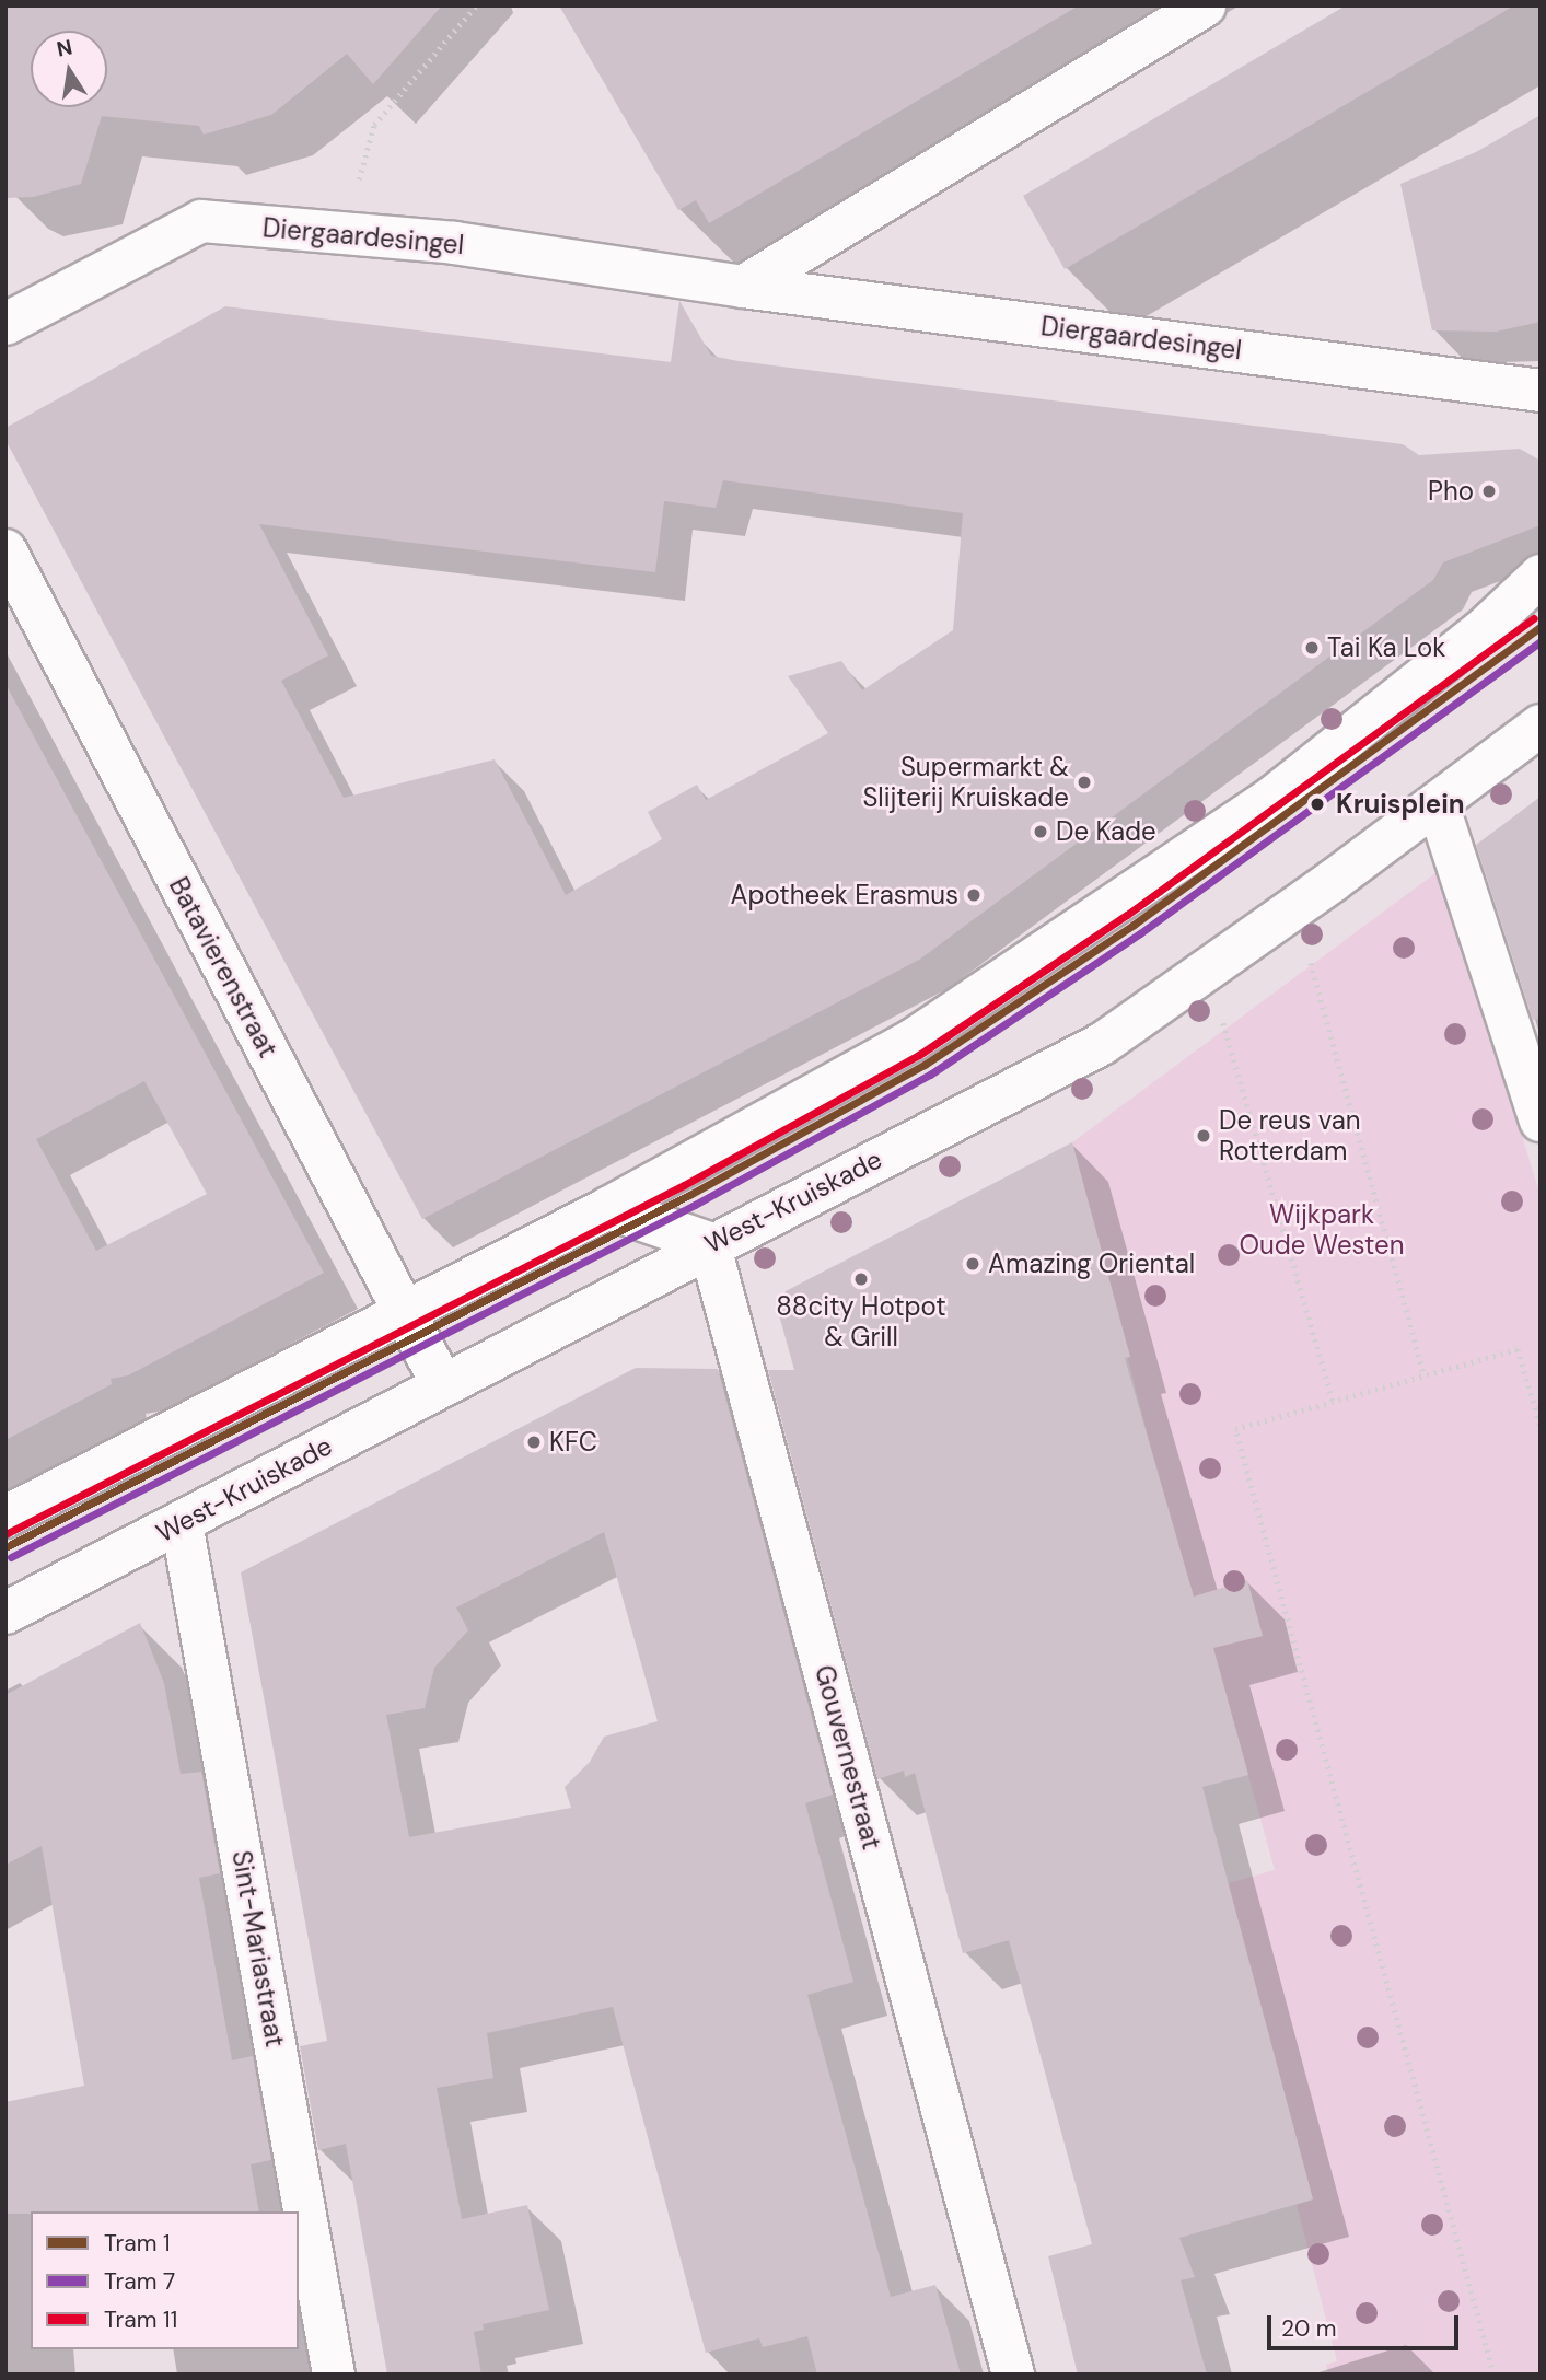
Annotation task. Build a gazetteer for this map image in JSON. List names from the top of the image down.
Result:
{
  "streets": {
    "street": [
      "Diergaardesingel",
      "Batavierenstraat",
      "West-Kruiskade",
      "Gouvernestraat",
      "Sint-Mariastraat"
    ]
  },
  "crossings": [
    ["Batavierenstraat", "West-Kruiskade"],
    ["West-Kruiskade", "Gouvernestraat"],
    ["West-Kruiskade", "Sint-Mariastraat"]
  ],
  "parks": ["Wijkpark Oude Westen"],
  "places": [
    "Pho",
    "Tai Ka Lok",
    "Supermarkt & Slijterij Kruiskade",
    "Kruisplein",
    "De Kade",
    "Apotheek Erasmus",
    "De reus van Rotterdam",
    "Amazing Oriental",
    "88city Hotpot & Grill",
    "KFC"
  ],
  "lines": ["tram line 11", "tram line 1", "tram line 7"],
  "legend": ["Tram 1", "Tram 7", "Tram 11"],
  "scale_bar": "20 m",
  "north": "top"
}
